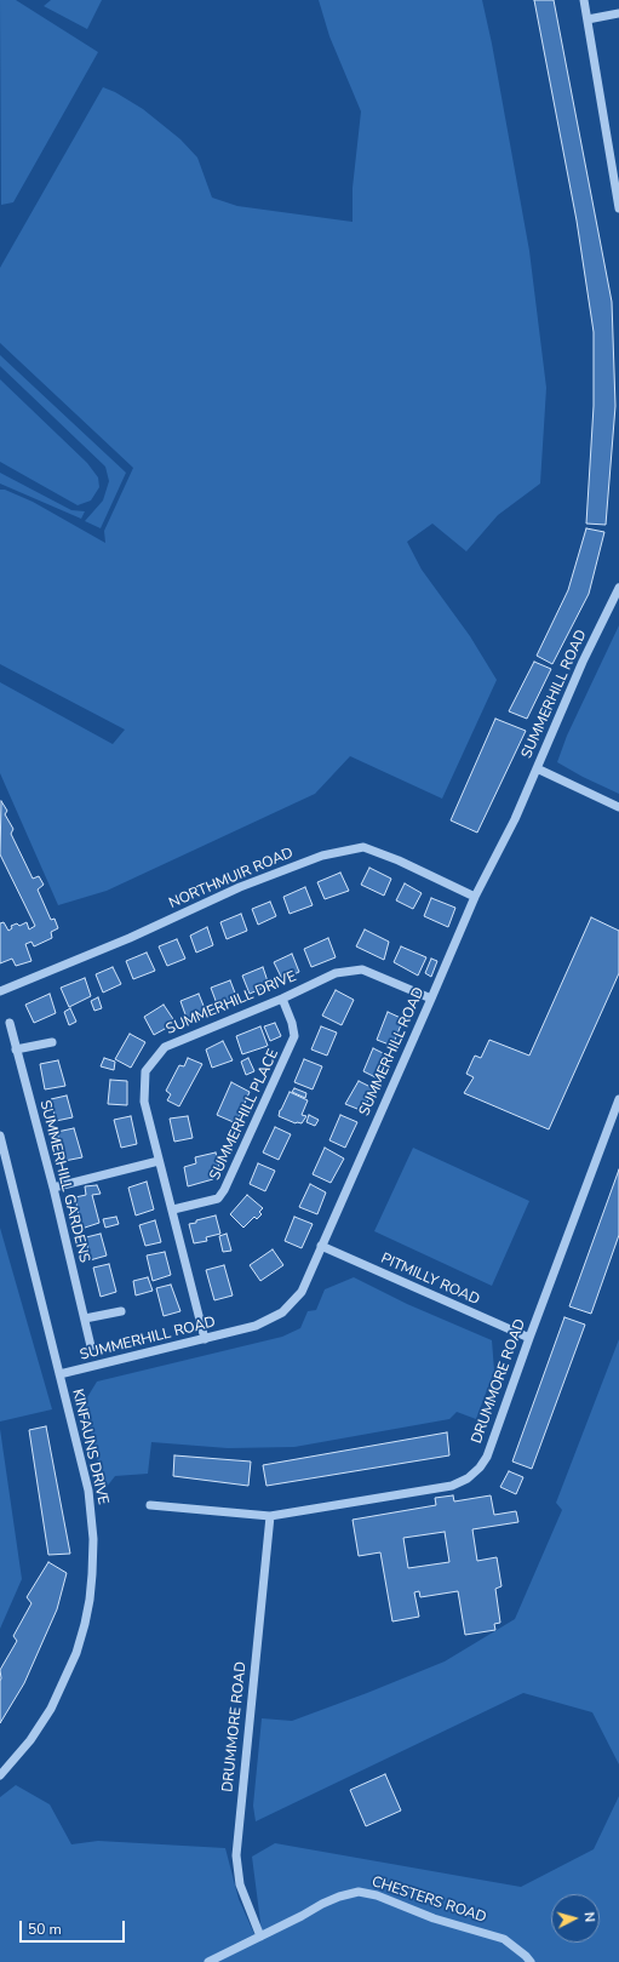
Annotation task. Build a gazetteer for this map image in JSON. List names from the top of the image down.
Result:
{
  "streets": {
    "street": [
      "SUMMERHILL ROAD",
      "NORTHMUIR ROAD",
      "SUMMERHILL DRIVE",
      "SUMMERHILL PLACE",
      "SUMMERHILL GARDENS",
      "PITMILLY ROAD",
      "DRUMMORE ROAD",
      "KINFAUNS DRIVE",
      "CHESTERS ROAD"
    ]
  },
  "crossings": [
    ["SUMMERHILL ROAD", "NORTHMUIR ROAD"],
    ["SUMMERHILL ROAD", "SUMMERHILL DRIVE"],
    ["SUMMERHILL ROAD", "PITMILLY ROAD"],
    ["SUMMERHILL ROAD", "KINFAUNS DRIVE"],
    ["SUMMERHILL DRIVE", "SUMMERHILL PLACE"],
    ["PITMILLY ROAD", "DRUMMORE ROAD"],
    ["DRUMMORE ROAD", "CHESTERS ROAD"]
  ],
  "scale_bar": "50 m",
  "north": "right"
}
